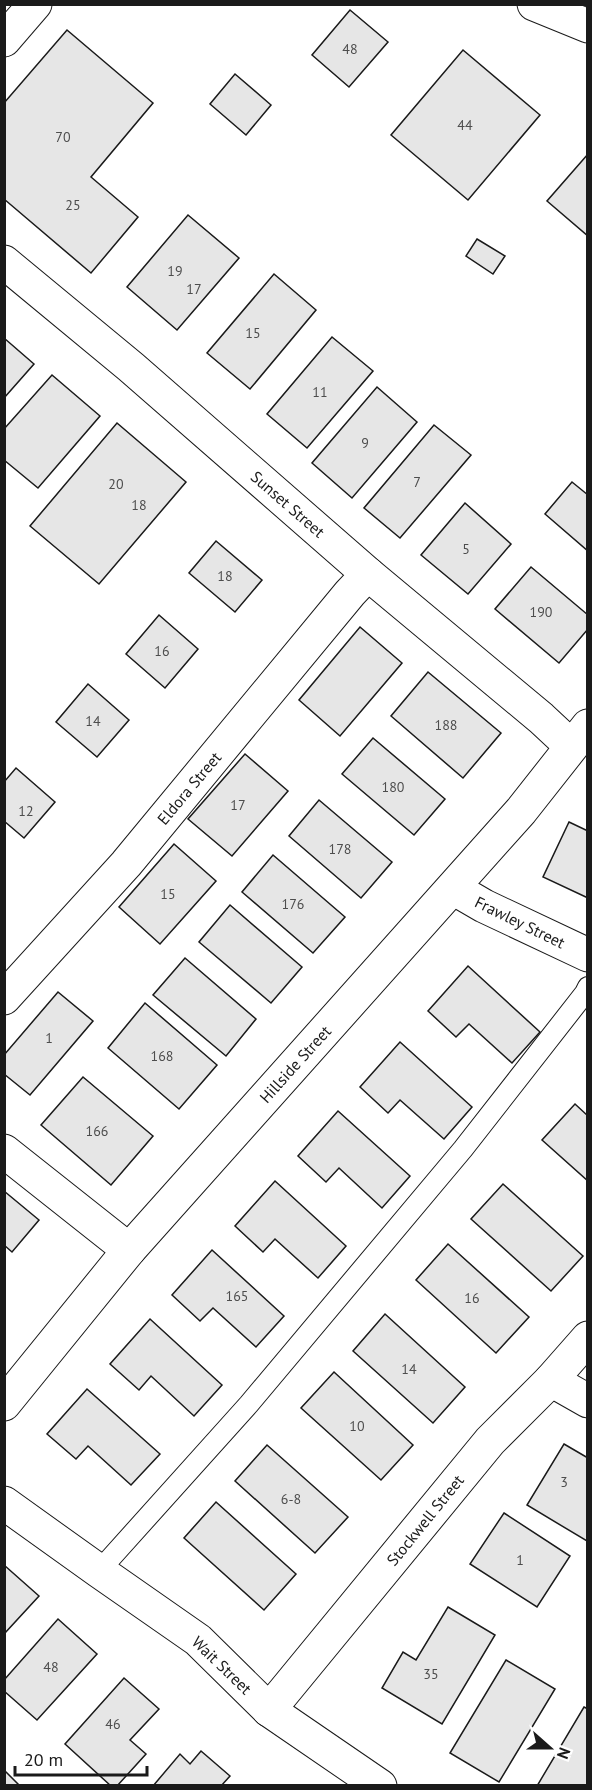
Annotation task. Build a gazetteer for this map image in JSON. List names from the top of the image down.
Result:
{
  "streets": {
    "street": [
      "Sunset Street",
      "Eldora Street",
      "Frawley Street",
      "Hillside Street",
      "Stockwell Street",
      "Wait Street"
    ]
  },
  "crossings": [
    ["Sunset Street", "Eldora Street"],
    ["Sunset Street", "Hillside Street"],
    ["Frawley Street", "Hillside Street"],
    ["Stockwell Street", "Wait Street"]
  ],
  "house_numbers": [
    "48",
    "44",
    "70",
    "25",
    "19",
    "17",
    "15",
    "11",
    "9",
    "7",
    "20",
    "18",
    "5",
    "18",
    "190",
    "16",
    "14",
    "188",
    "180",
    "17",
    "12",
    "178",
    "15",
    "176",
    "1",
    "168",
    "166",
    "165",
    "16",
    "14",
    "10",
    "3",
    "6-8",
    "1",
    "48",
    "35",
    "46"
  ],
  "scale_bar": "20 m",
  "north": "right"
}
